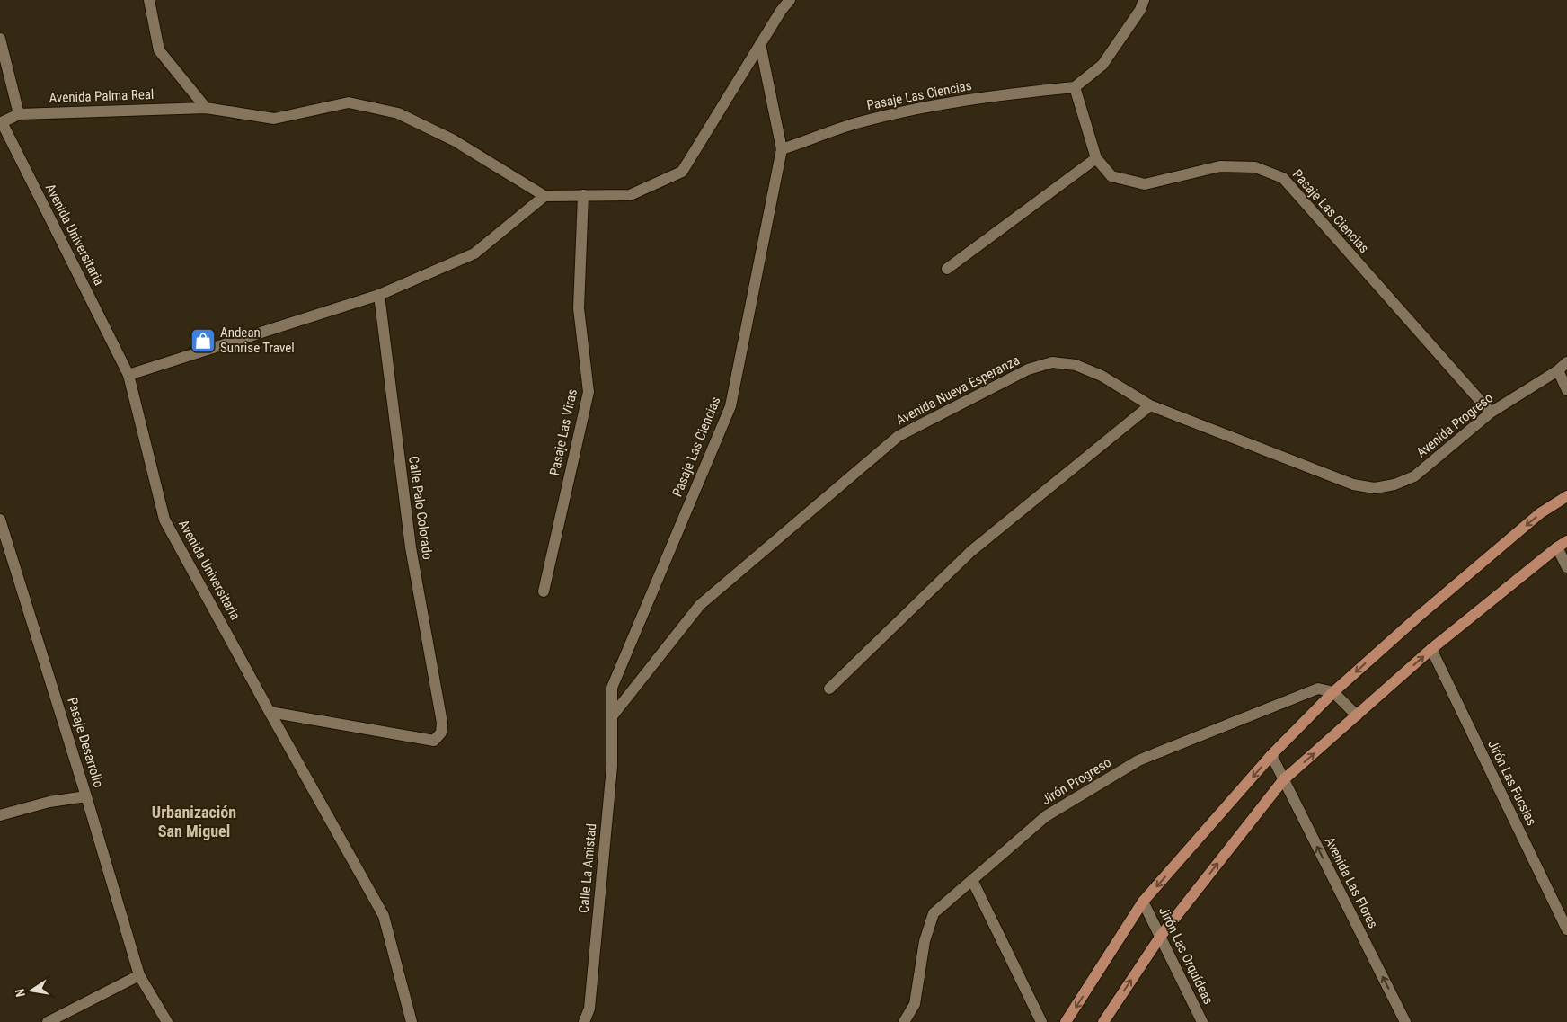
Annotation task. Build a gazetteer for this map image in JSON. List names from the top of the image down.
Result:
{
  "streets": {
    "street": [
      "Pasaje Las Ciencias",
      "Avenida Palma Real",
      "Avenida Universitaria",
      "Avenida Nueva Esperanza",
      "Avenida Progreso",
      "Pasaje Las Viras",
      "Calle Palo Colorado",
      "Pasaje Desarrollo",
      "Jirón Progreso",
      "Jirón Las Fucsias",
      "Calle La Amistad",
      "Avenida Las Flores",
      "Jirón Las Orquídeas"
    ]
  },
  "crossings": [
    ["Pasaje Las Ciencias", "Avenida Nueva Esperanza"],
    ["Pasaje Las Ciencias", "Avenida Progreso"],
    ["Pasaje Las Ciencias", "Calle La Amistad"],
    ["Avenida Palma Real", "Avenida Universitaria"],
    ["Avenida Universitaria", "Calle Palo Colorado"],
    ["Avenida Nueva Esperanza", "Avenida Progreso"],
    ["Avenida Nueva Esperanza", "Calle La Amistad"]
  ],
  "one_way": ["Avenida Las Flores"],
  "districts": ["Urbanización San Miguel"],
  "places": {
    "shop": ["Andean Sunrise Travel"]
  },
  "north": "left"
}
